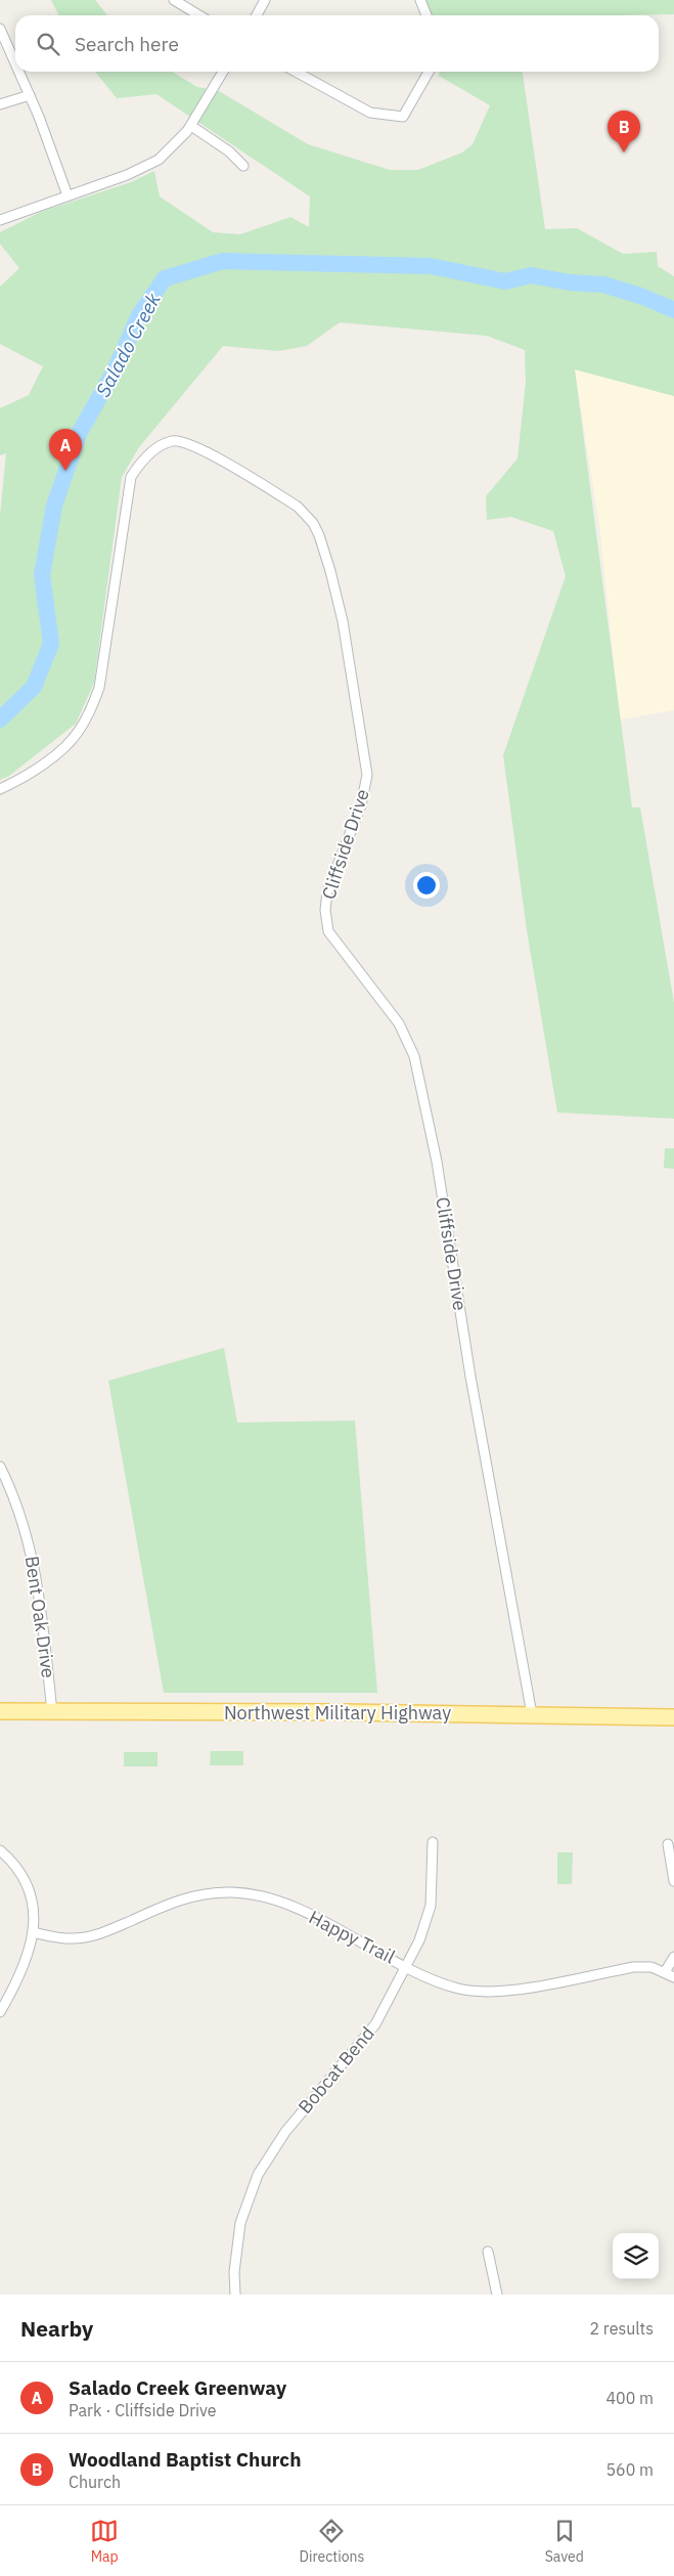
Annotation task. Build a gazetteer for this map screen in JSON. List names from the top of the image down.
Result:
{
  "streets": {
    "main road": ["Northwest Military Highway"],
    "street": [
      "Cliffside Drive",
      "Bent Oak Drive",
      "Happy Trail",
      "Bobcat Bend"
    ]
  },
  "crossings": [
    ["Cliffside Drive", "Northwest Military Highway"],
    ["Bent Oak Drive", "Northwest Military Highway"],
    ["Happy Trail", "Bobcat Bend"]
  ],
  "water": ["Salado Creek"],
  "page": {
    "search": "Search here",
    "pins": ["B", "A"],
    "heading": ["Nearby", "2 results"],
    "list": [
      {
        "mark": "A",
        "name": "Salado Creek Greenway",
        "note": "Park · Cliffside Drive",
        "value": "400 m"
      },
      {
        "mark": "B",
        "name": "Woodland Baptist Church",
        "note": "Church",
        "value": "560 m"
      }
    ],
    "nav": ["Map", "Directions", "Saved"]
  }
}
